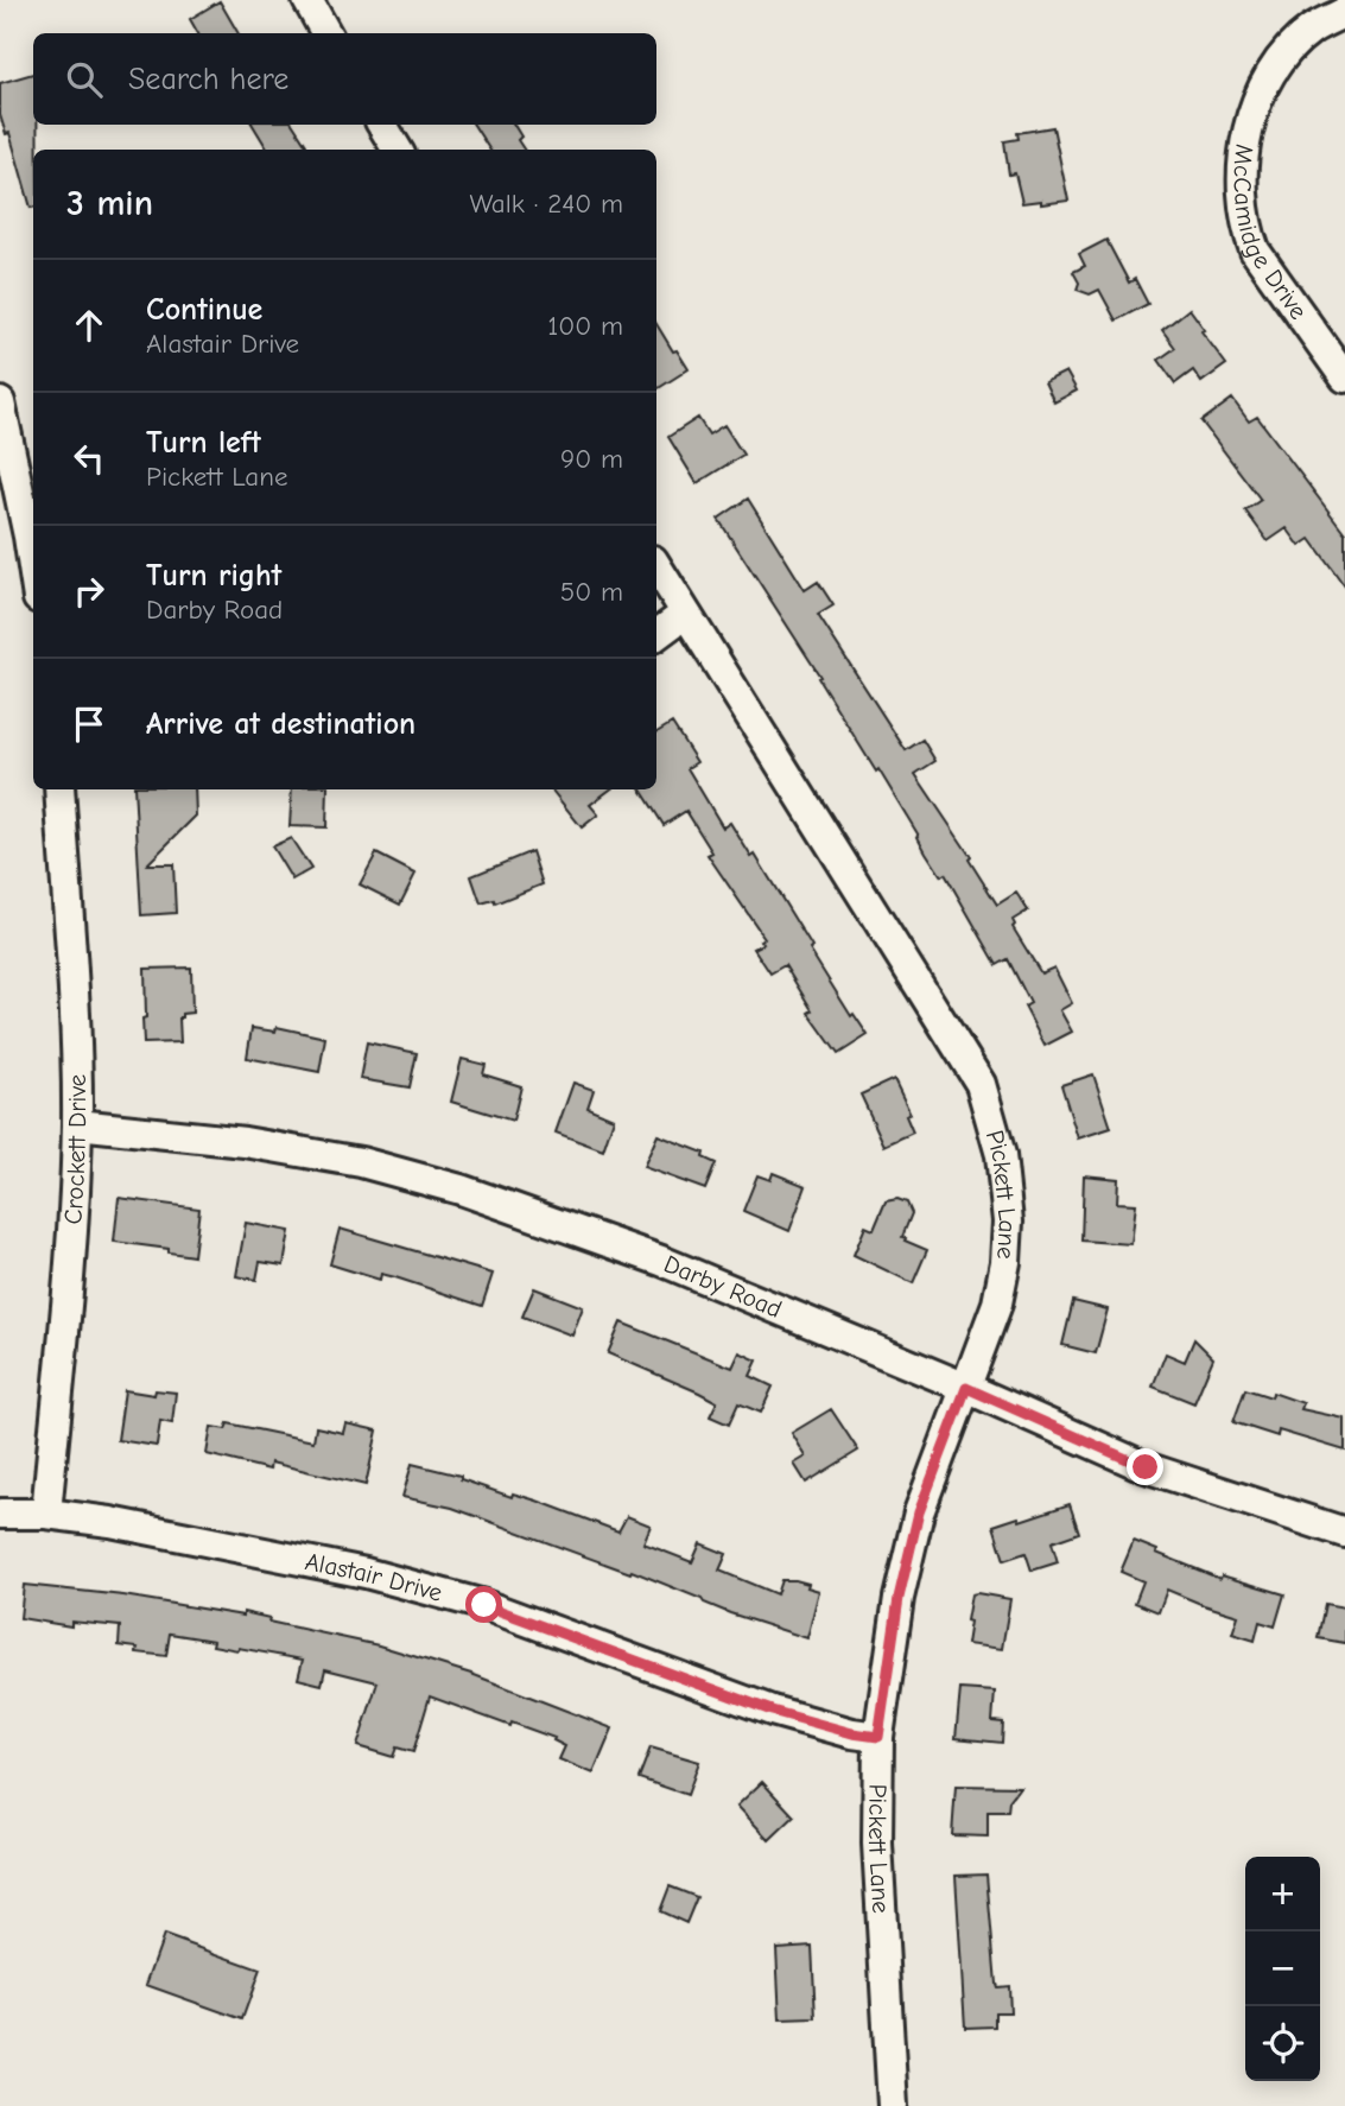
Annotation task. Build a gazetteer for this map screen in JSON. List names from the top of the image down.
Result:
{
  "streets": {
    "street": [
      "McCamidge Drive",
      "Crockett Drive",
      "Pickett Lane",
      "Darby Road",
      "Alastair Drive"
    ]
  },
  "crossings": [
    ["Crockett Drive", "Darby Road"],
    ["Crockett Drive", "Alastair Drive"],
    ["Pickett Lane", "Darby Road"],
    ["Pickett Lane", "Alastair Drive"]
  ],
  "page": {
    "search": "Search here",
    "heading": ["3 min", "Walk · 240 m"],
    "list": [
      ["Continue", "Alastair Drive", "100 m"],
      ["Turn left", "Pickett Lane", "90 m"],
      ["Turn right", "Darby Road", "50 m"],
      "Arrive at destination"
    ],
    "map_buttons": ["+", "−"]
  }
}
